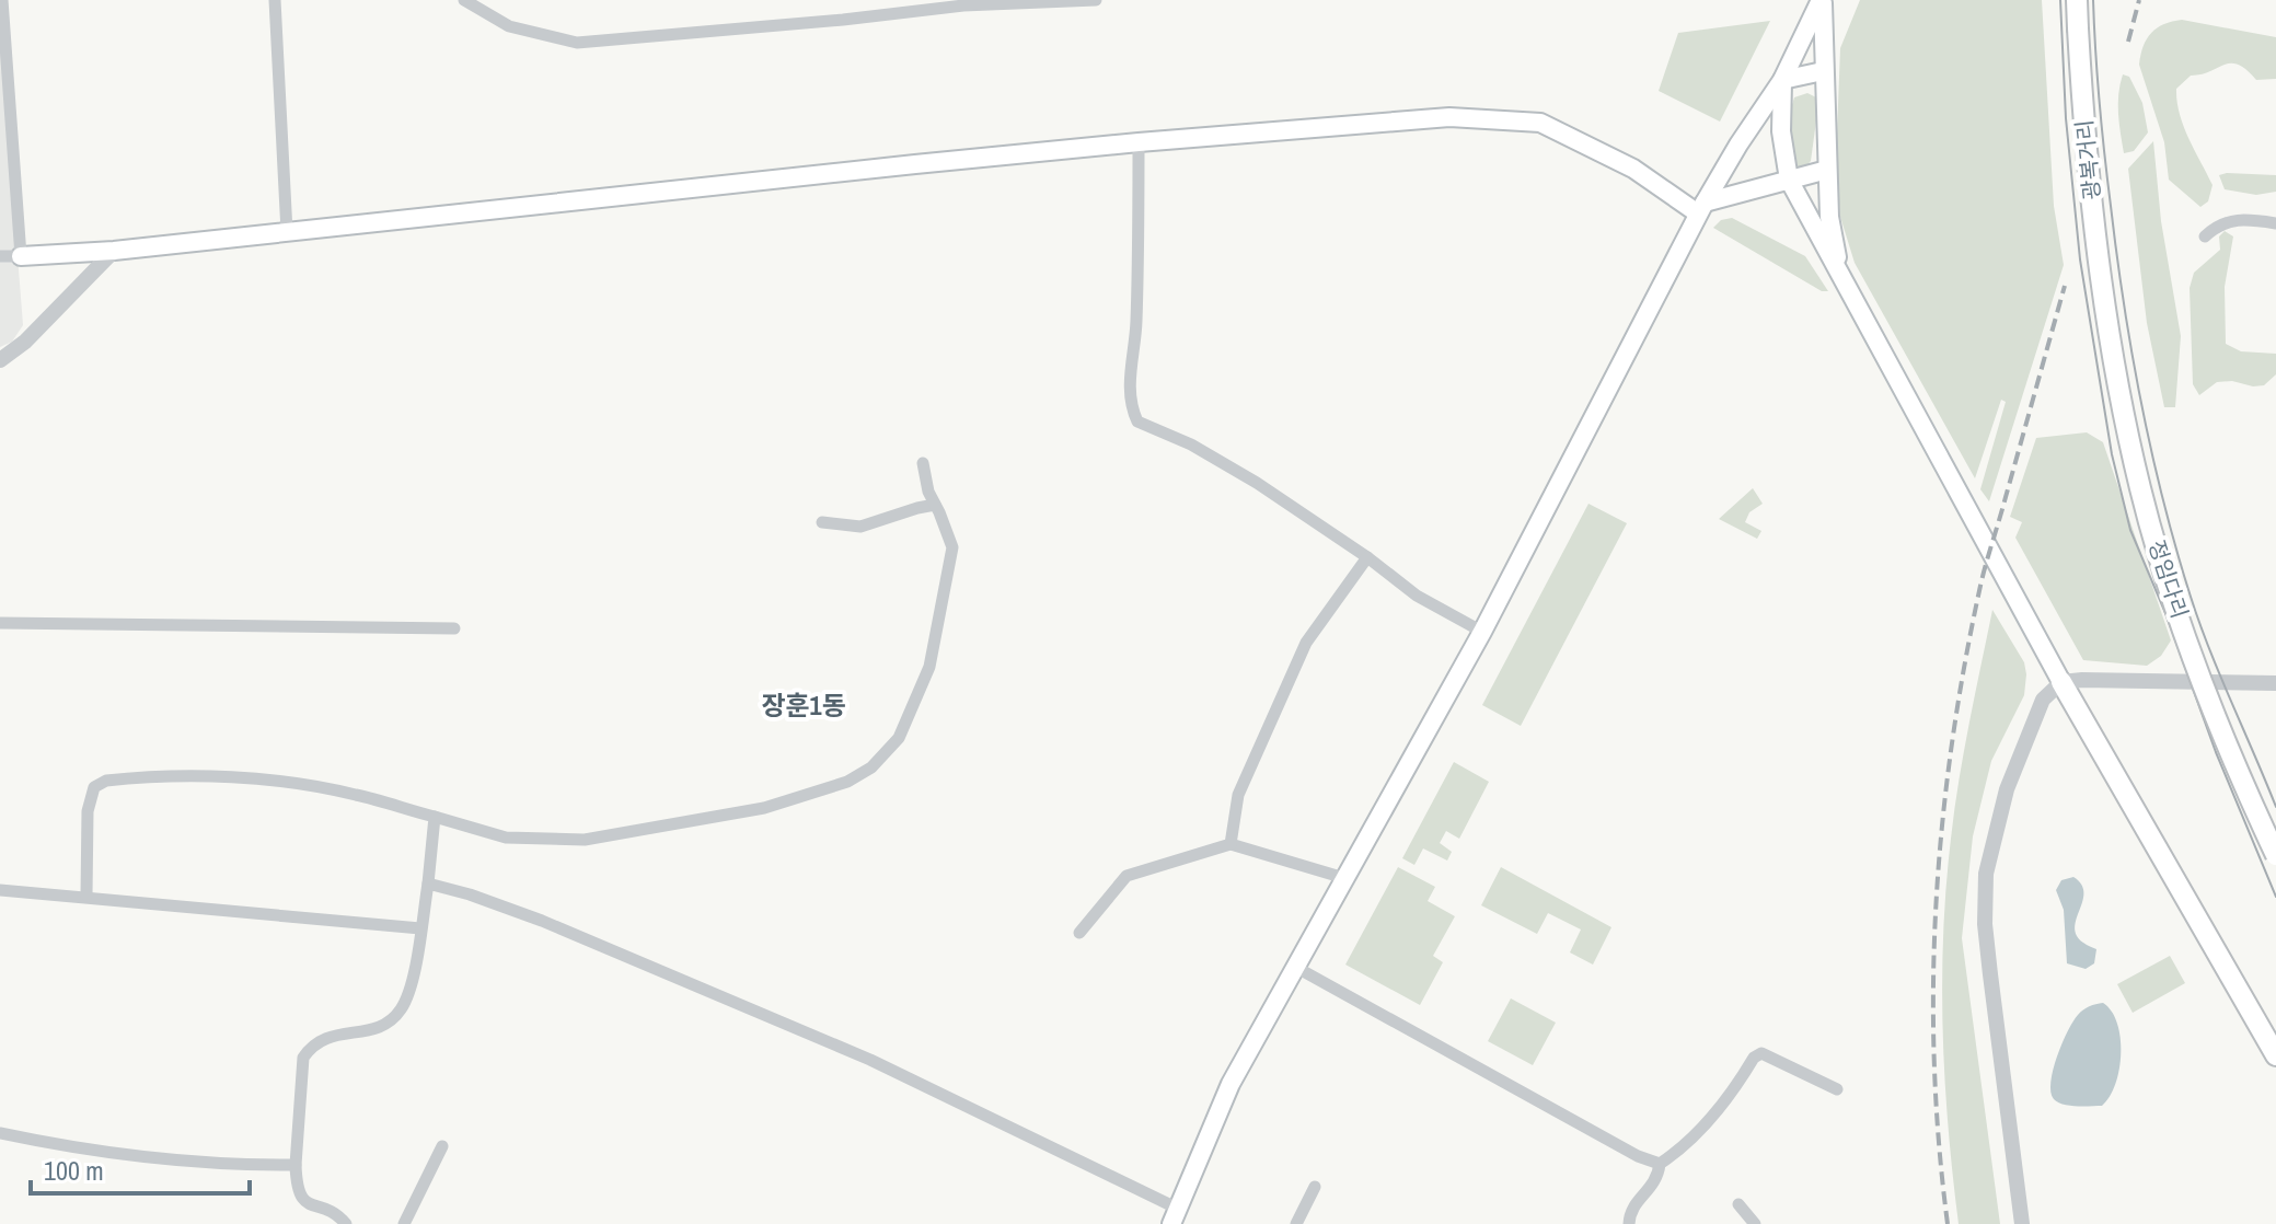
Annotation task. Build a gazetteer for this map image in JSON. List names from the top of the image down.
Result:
{
  "streets": {
    "highway": ["광복거리", "정임다리"]
  },
  "crossings": [
    ["광복거리", "정임다리"]
  ],
  "districts": ["장훈1동"],
  "scale_bar": "100 m"
}
